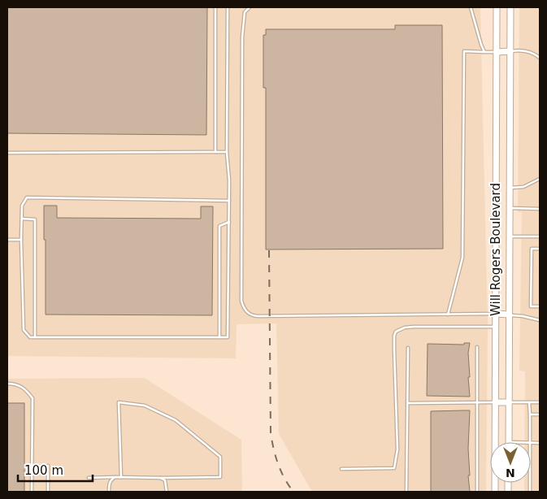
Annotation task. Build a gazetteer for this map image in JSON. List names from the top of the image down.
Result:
{
  "streets": {
    "main road": ["Will Rogers Boulevard"]
  },
  "scale_bar": "100 m",
  "north": "bottom"
}
